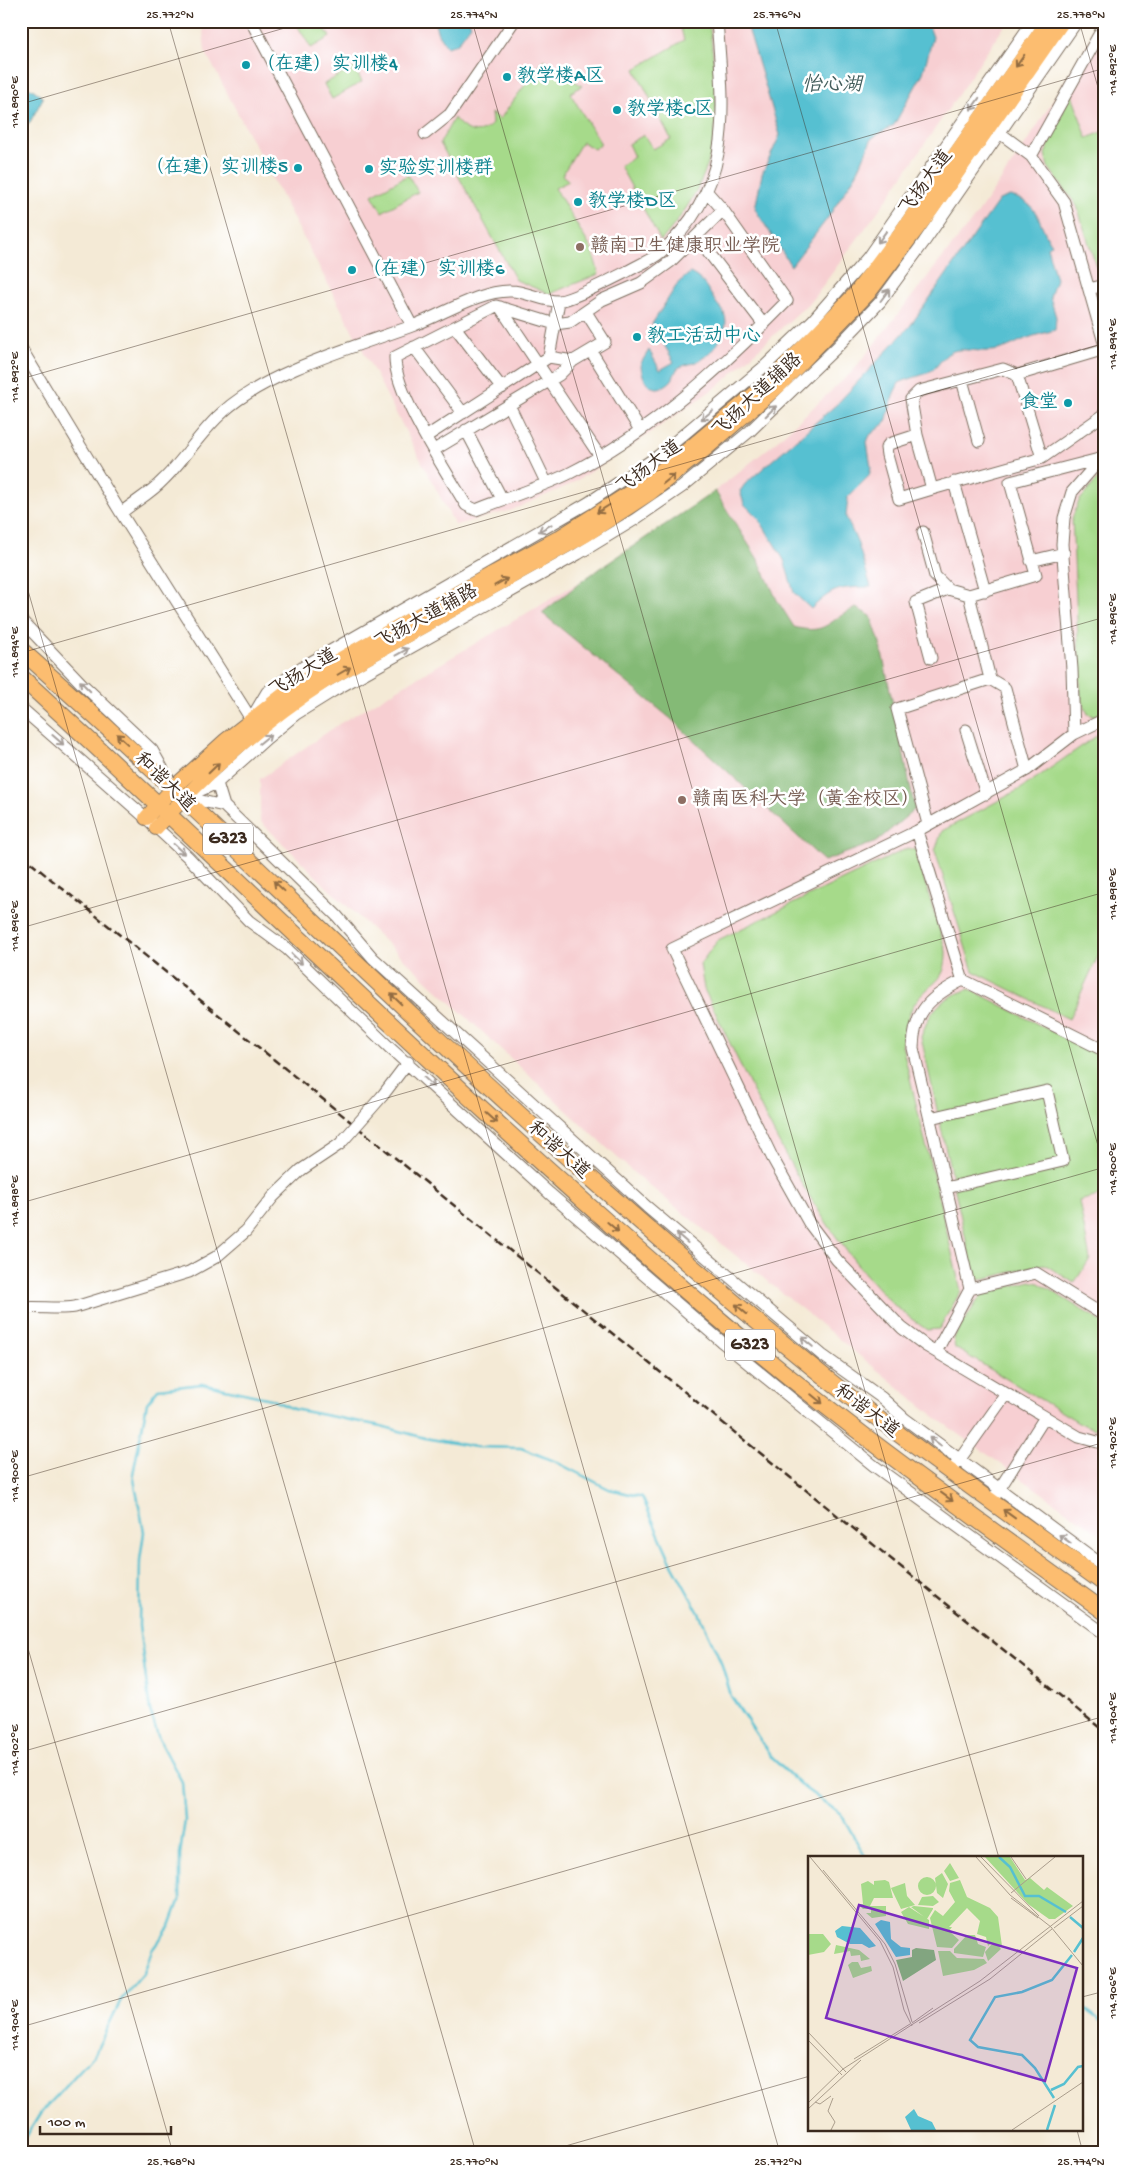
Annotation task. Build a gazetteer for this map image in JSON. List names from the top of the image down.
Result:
{
  "streets": {
    "highway": ["和谐大道", "G323"],
    "main road": ["飞扬大道"],
    "street": ["飞扬大道辅路"]
  },
  "crossings": [
    ["飞扬大道", "飞扬大道辅路"],
    ["飞扬大道", "和谐大道"],
    ["飞扬大道", "G323"],
    ["飞扬大道辅路", "和谐大道"],
    ["飞扬大道辅路", "G323"],
    ["和谐大道", "G323"]
  ],
  "water": ["怡心湖"],
  "places": [
    "（在建）实训楼4",
    "教学楼A区",
    "教学楼C区",
    "（在建）实训楼5",
    "实验实训楼群",
    "教学楼D区",
    "赣南卫生健康职业学院",
    "（在建）实训楼6",
    "教工活动中心",
    "食堂",
    "赣南医科大学（黄金校区）"
  ],
  "scale_bar": "100 m",
  "coordinates": [
    "25.772°N",
    "25.774°N",
    "25.776°N",
    "25.778°N",
    "114.892°E",
    "114.890°E",
    "114.894°E",
    "114.896°E",
    "114.898°E",
    "114.900°E",
    "114.902°E",
    "114.904°E",
    "114.906°E",
    "25.768°N",
    "25.770°N"
  ]
}
